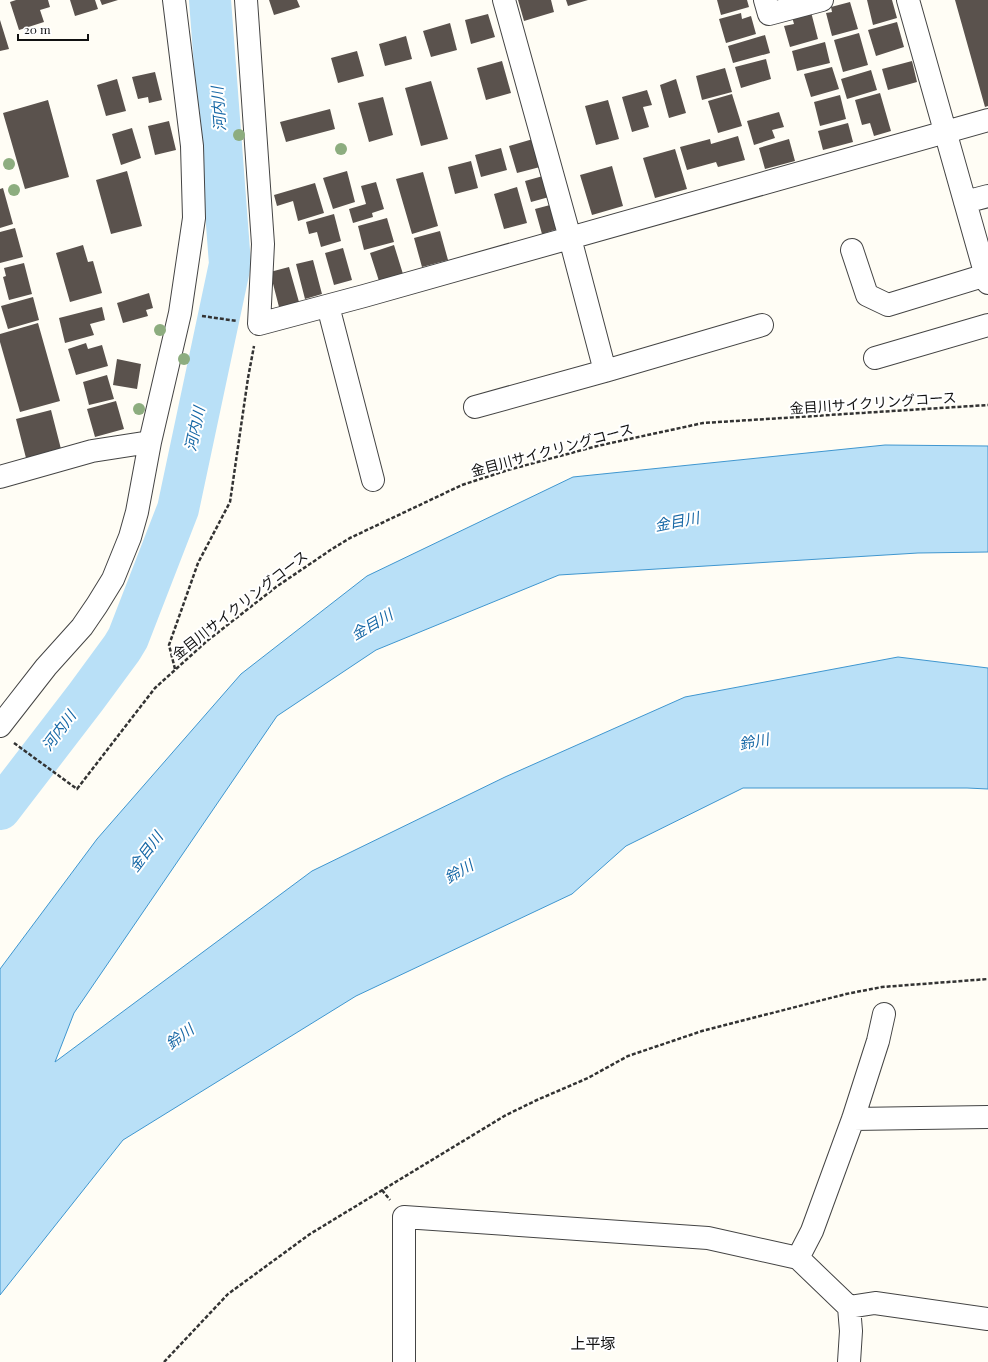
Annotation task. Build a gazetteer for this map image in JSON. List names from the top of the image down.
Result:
{
  "streets": {
    "path": ["金目川サイクリングコース"]
  },
  "districts": ["上平塚"],
  "water": ["河内川", "金目川", "鈴川"],
  "scale_bar": "20 m"
}
